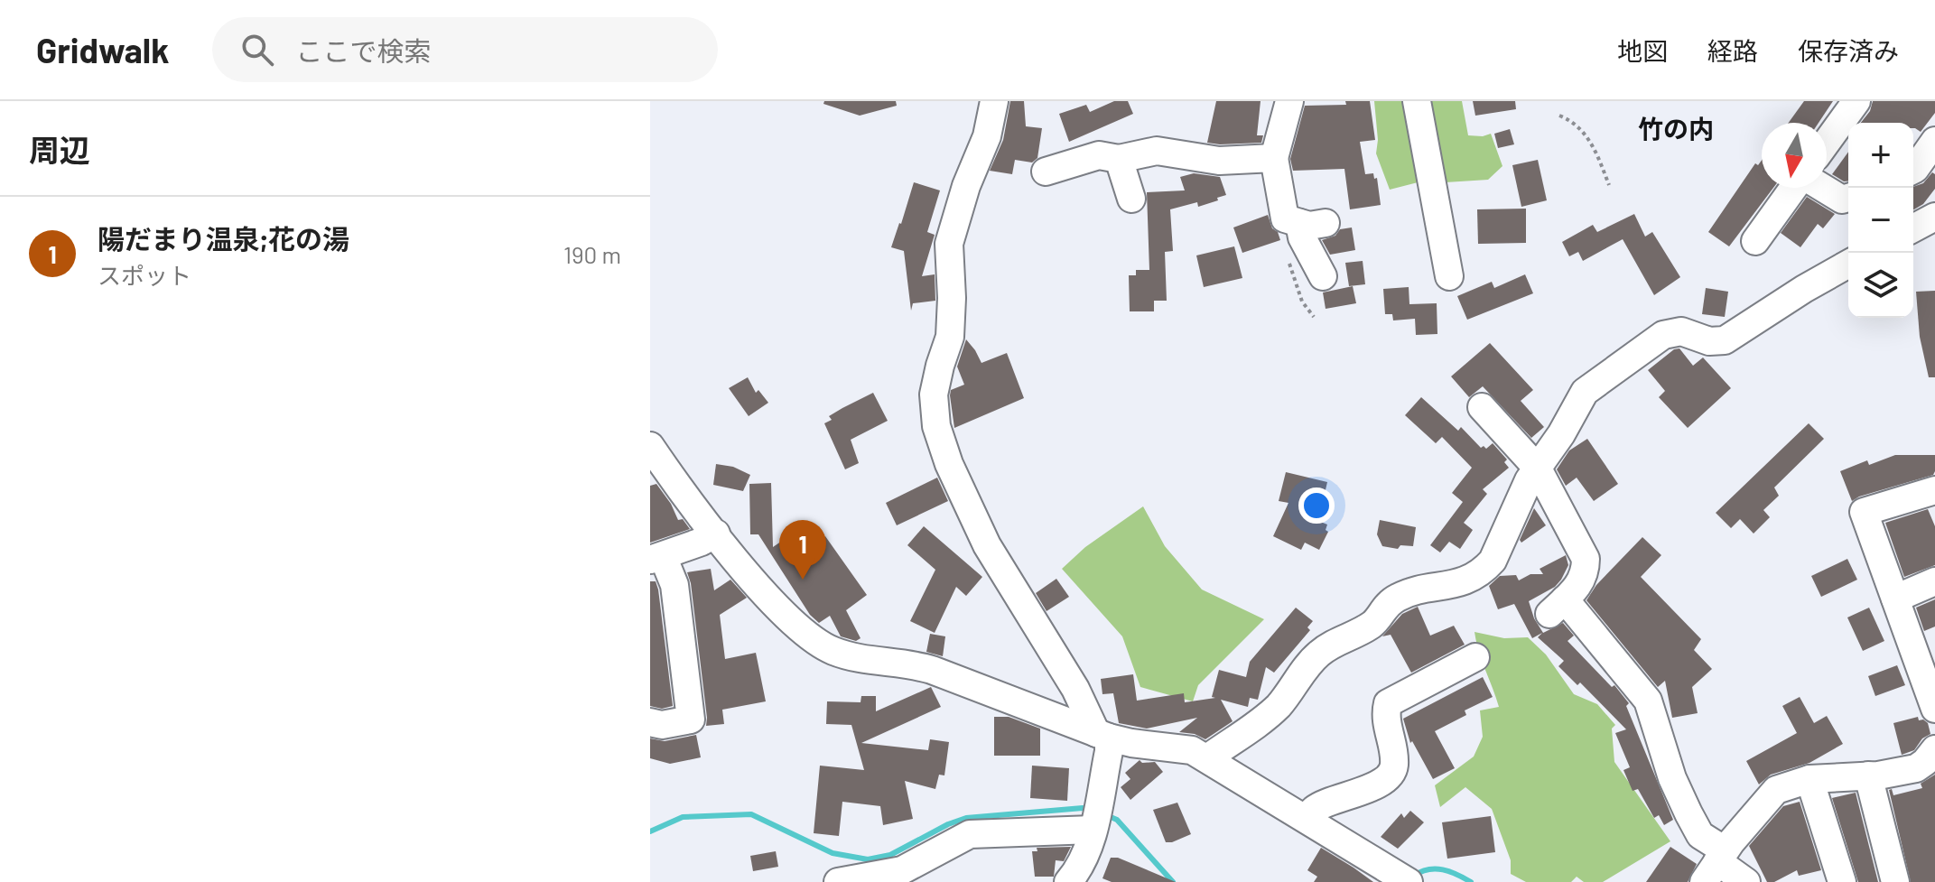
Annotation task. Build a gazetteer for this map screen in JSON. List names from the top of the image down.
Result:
{
  "districts": ["竹の内"],
  "north": "bottom",
  "page": {
    "header": "Gridwalk",
    "search": "ここで検索",
    "nav": ["地図", "経路", "保存済み"],
    "heading": "周辺",
    "map_buttons": ["+", "−"],
    "list": [
      {
        "mark": "1",
        "name": "陽だまり温泉;花の湯",
        "note": "スポット",
        "value": "190 m"
      }
    ],
    "pins": "1"
  }
}
